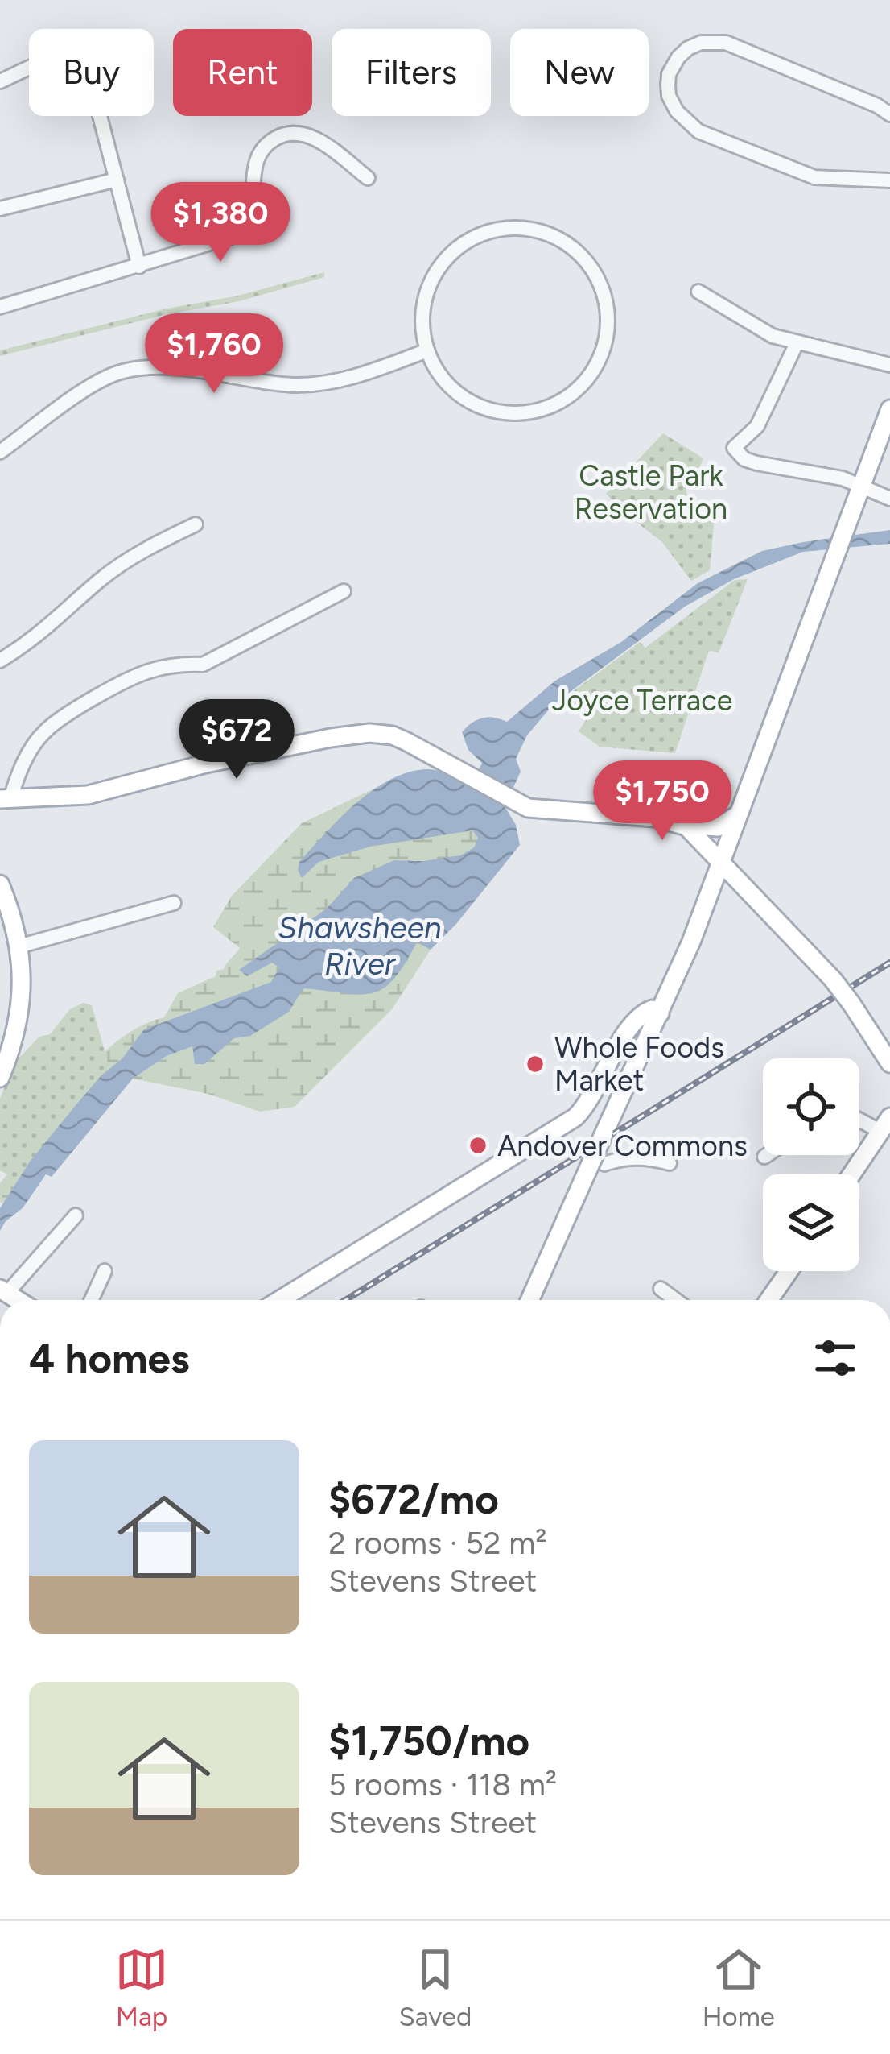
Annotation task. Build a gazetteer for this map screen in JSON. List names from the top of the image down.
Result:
{
  "water": ["Shawsheen River"],
  "parks": ["Castle Park Reservation", "Joyce Terrace"],
  "places": ["Whole Foods Market", "Andover Commons"],
  "page": {
    "chip": [
      "Buy",
      "Rent",
      "Filters",
      "New"
    ],
    "price": [
      "$1,380",
      "$1,760",
      "$672",
      "$1,750"
    ],
    "heading": "4 homes",
    "list": [
      {
        "name": "$672/mo",
        "note": "2 rooms · 52 m² · Stevens Street"
      },
      {
        "name": "$1,750/mo",
        "note": "5 rooms · 118 m² · Stevens Street"
      }
    ],
    "tabs": ["Map", "Saved", "Home"]
  }
}
